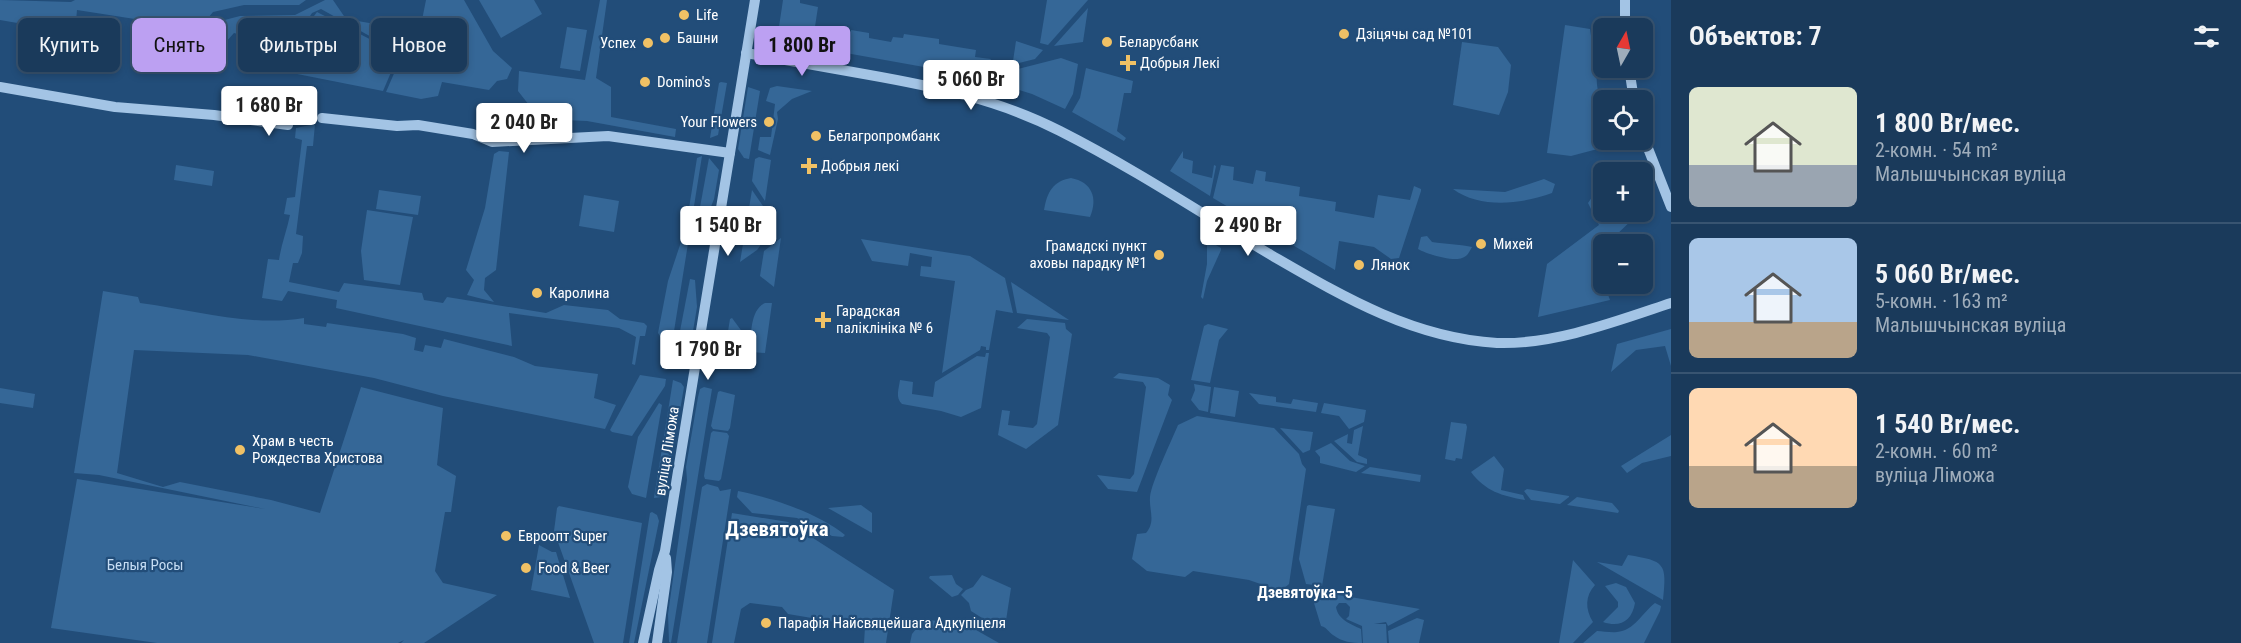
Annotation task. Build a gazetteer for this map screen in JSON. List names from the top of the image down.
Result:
{
  "streets": {
    "street": ["вуліца Ліможа"]
  },
  "districts": ["Дзевятоўка", "Дзевятоўка–5"],
  "parks": ["Белыя Росы"],
  "places": {
    "other": [
      "Life",
      "Дзіцячы сад №101",
      "Башни",
      "Беларусбанк",
      "Успех",
      "Domino's",
      "Your Flowers",
      "Белагропромбанк",
      "Михей",
      "Грамадскі пункт аховы парадку №1",
      "Лянок",
      "Каролина",
      "Храм в честь Рождества Христова",
      "Евроопт Super",
      "Food & Beer",
      "Парафія Найсвяцейшага Адкупіцеля"
    ],
    "health": ["Добрыя Лекі", "Добрыя лекі", "Гарадская паліклініка № 6"]
  },
  "north": "top",
  "page": {
    "heading": "Объектов: 7",
    "map_buttons": ["+", "−"],
    "chip": [
      "Купить",
      "Снять",
      "Фильтры",
      "Новое"
    ],
    "price": [
      "1 800 Br",
      "5 060 Br",
      "1 680 Br",
      "2 040 Br",
      "1 540 Br",
      "2 490 Br",
      "1 790 Br"
    ],
    "list": [
      {
        "name": "1 800 Br/мес.",
        "note": "2-комн. · 54 m² · Малышчынская вуліца"
      },
      {
        "name": "5 060 Br/мес.",
        "note": "5-комн. · 163 m² · Малышчынская вуліца"
      },
      {
        "name": "1 540 Br/мес.",
        "note": "2-комн. · 60 m² · вуліца Ліможа"
      }
    ]
  }
}
